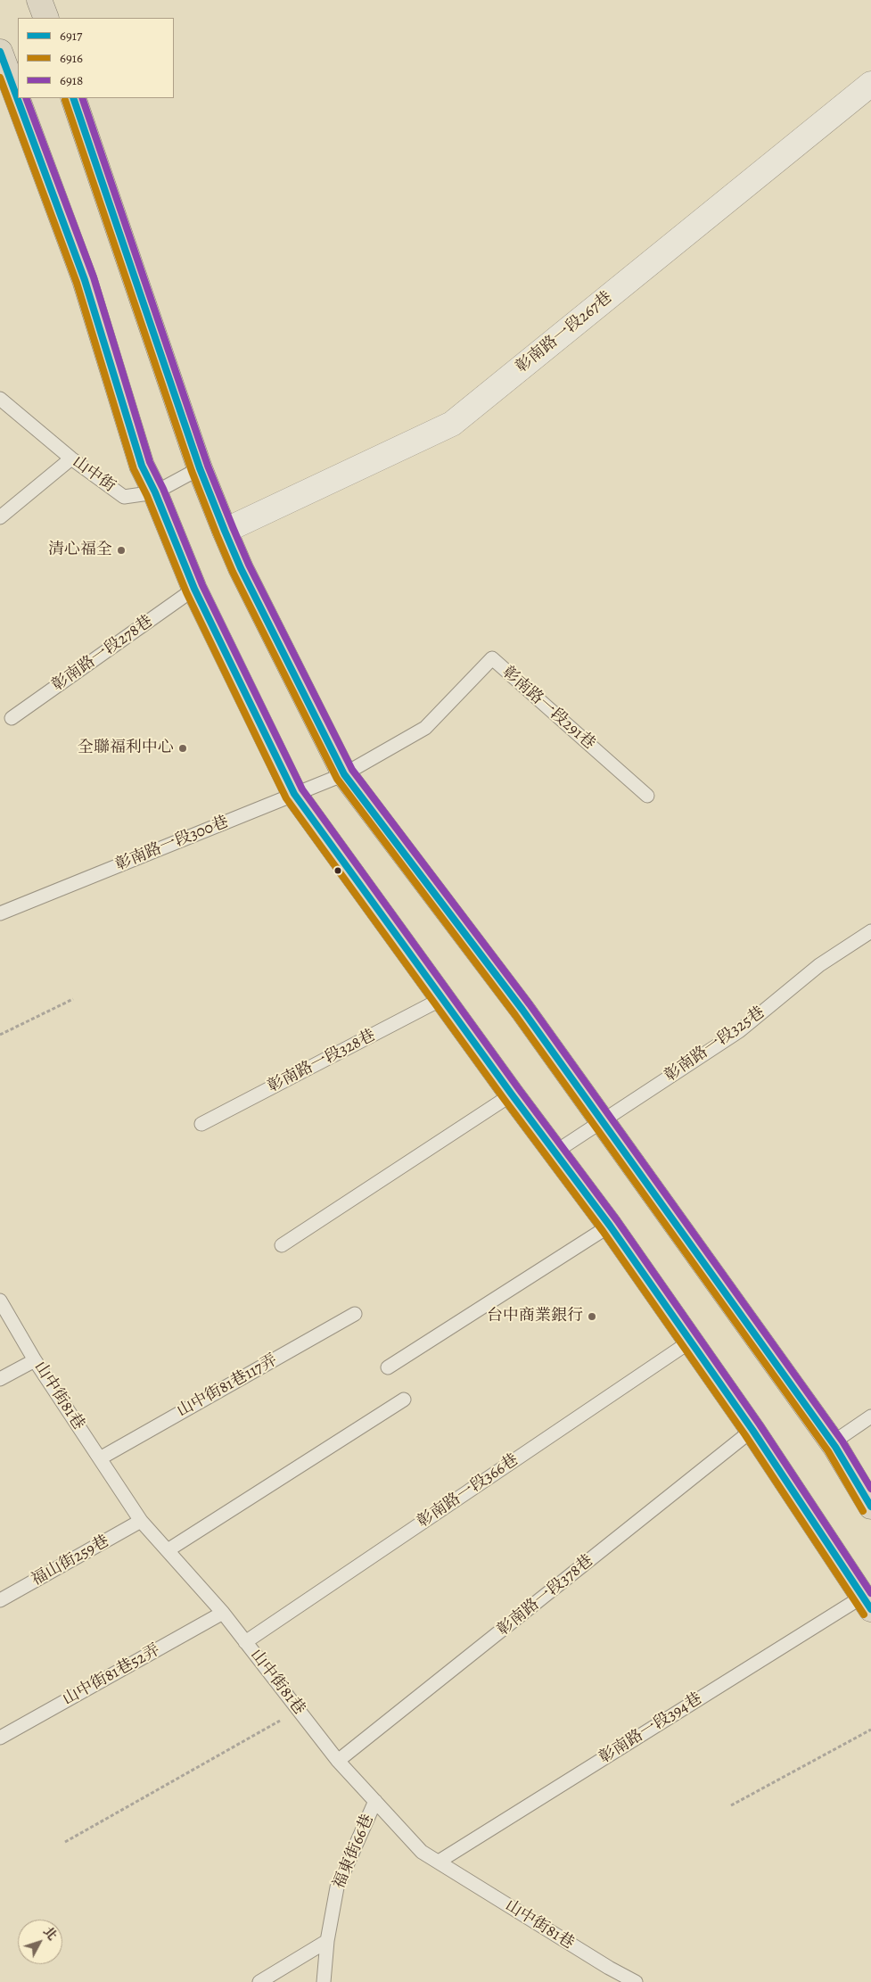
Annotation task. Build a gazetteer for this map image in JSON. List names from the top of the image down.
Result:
{
  "streets": {
    "street": ["彰南路一段267巷"],
    "lane": [
      "山中街",
      "彰南路一段278巷",
      "彰南路一段291巷",
      "彰南路一段300巷",
      "彰南路一段325巷",
      "彰南路一段328巷",
      "山中街81巷117弄",
      "山中街81巷",
      "彰南路一段366巷",
      "福山街259巷",
      "彰南路一段378巷",
      "山中街81巷52弄",
      "彰南路一段394巷",
      "福東街66巷"
    ]
  },
  "crossings": [
    ["彰南路一段291巷", "彰南路一段300巷"],
    ["山中街81巷117弄", "山中街81巷"],
    ["山中街81巷", "彰南路一段366巷"],
    ["山中街81巷", "福山街259巷"],
    ["山中街81巷", "彰南路一段378巷"],
    ["山中街81巷", "山中街81巷52弄"],
    ["山中街81巷", "彰南路一段394巷"],
    ["山中街81巷", "福東街66巷"]
  ],
  "places": ["清心福全", "全聯福利中心", "台中商業銀行"],
  "lines": ["transit line 6917", "transit line 6916", "transit line 6918"],
  "legend": ["6917", "6916", "6918"],
  "north": "top right"
}
